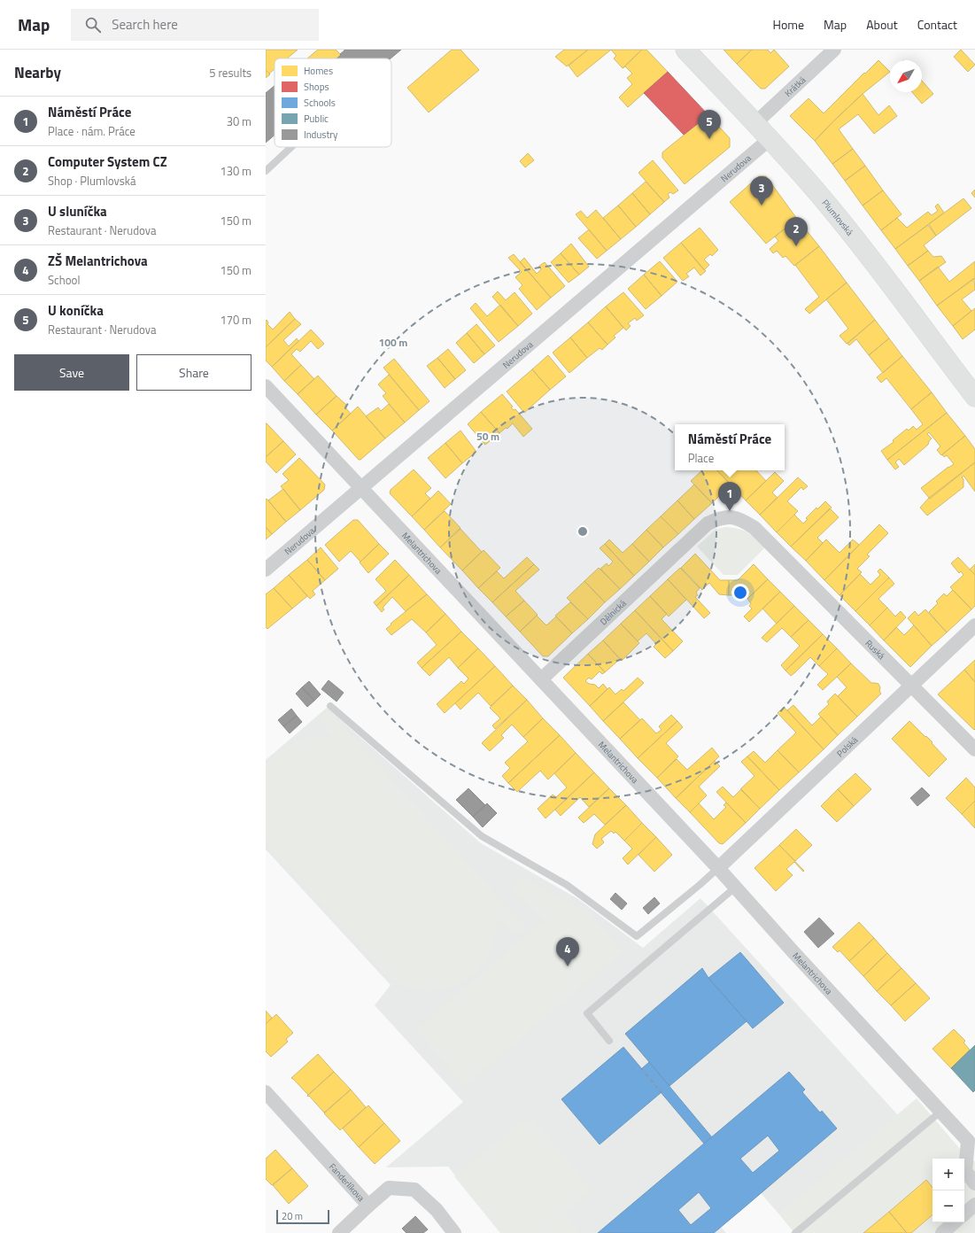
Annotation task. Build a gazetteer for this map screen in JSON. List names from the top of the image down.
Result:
{
  "streets": {
    "main road": ["Plumlovská"],
    "street": [
      "Krátká",
      "Nerudova",
      "Melantrichova",
      "Dělnická",
      "Ruská",
      "Polská",
      "Fanderlíkova"
    ]
  },
  "crossings": [
    ["Krátká", "Plumlovská"],
    ["Nerudova", "Plumlovská"],
    ["Nerudova", "Melantrichova"],
    ["Melantrichova", "Dělnická"],
    ["Melantrichova", "Polská"],
    ["Dělnická", "Ruská"],
    ["Ruská", "Polská"]
  ],
  "legend": [
    "Homes",
    "Shops",
    "Schools",
    "Public",
    "Industry"
  ],
  "scale_bar": "20 m",
  "north": "bottom left",
  "page": {
    "header": "Map",
    "search": "Search here",
    "nav": [
      "Home",
      "Map",
      "About",
      "Contact"
    ],
    "heading": ["Nearby", "5 results"],
    "list": [
      {
        "mark": "1",
        "name": "Náměstí Práce",
        "note": "Place · nám. Práce",
        "value": "30 m"
      },
      {
        "mark": "2",
        "name": "Computer System CZ",
        "note": "Shop · Plumlovská",
        "value": "130 m"
      },
      {
        "mark": "3",
        "name": "U sluníčka",
        "note": "Restaurant · Nerudova",
        "value": "150 m"
      },
      {
        "mark": "4",
        "name": "ZŠ Melantrichova",
        "note": "School",
        "value": "150 m"
      },
      {
        "mark": "5",
        "name": "U koníčka",
        "note": "Restaurant · Nerudova",
        "value": "170 m"
      }
    ],
    "pins": [
      "5",
      "3",
      "2",
      "1",
      "4"
    ],
    "buttons": ["Save", "Share"],
    "popup": ["Náměstí Práce", "Place"],
    "map_buttons": ["+", "−"],
    "scale": "20 m"
  },
  "rings": ["100 m", "50 m"]
}
